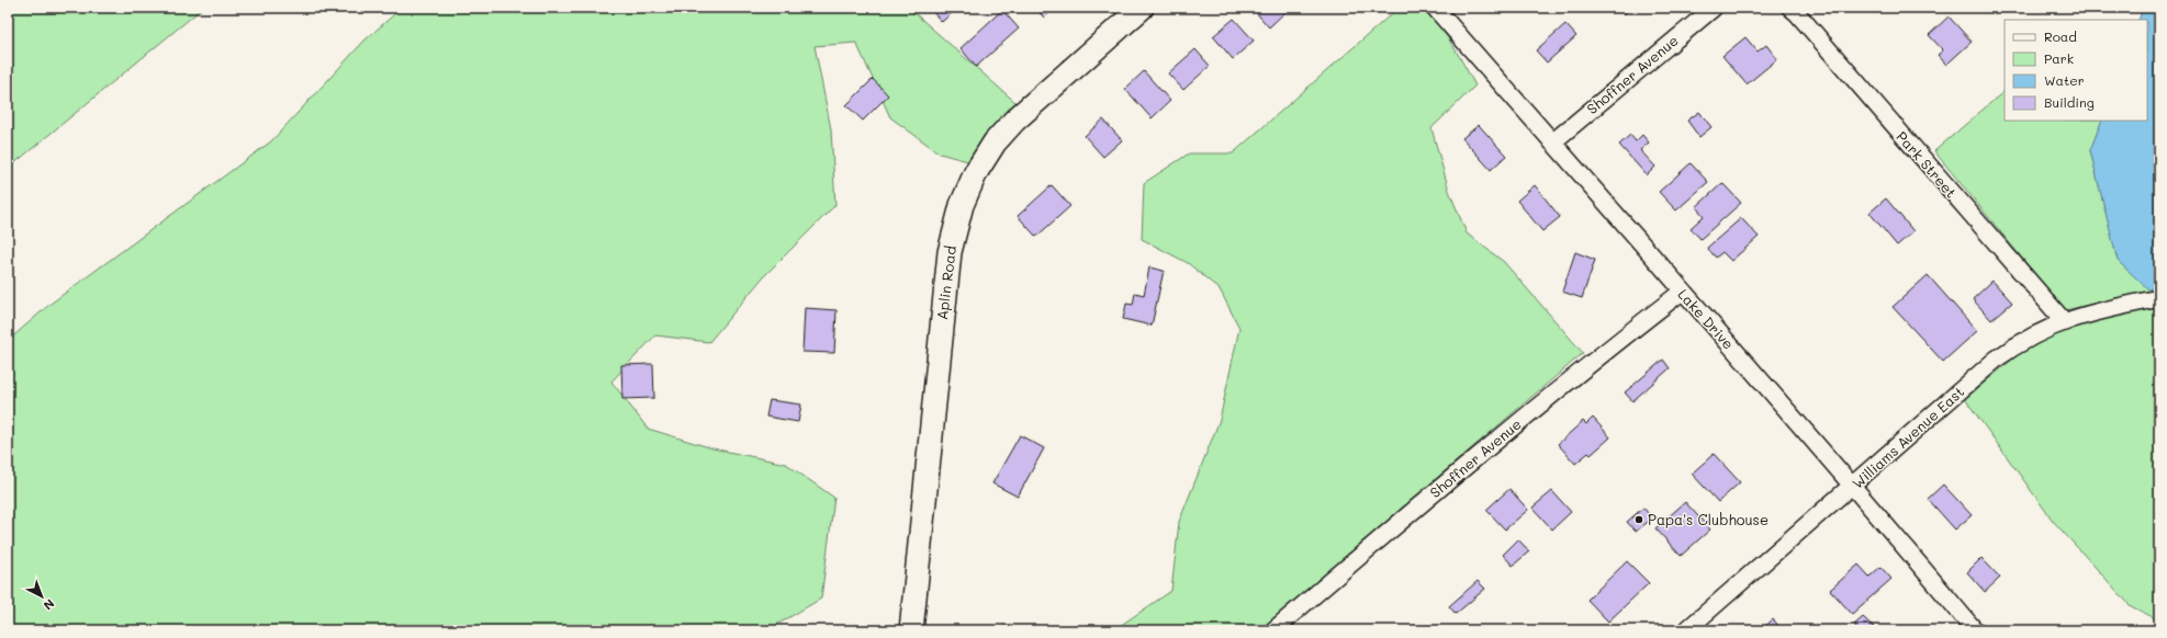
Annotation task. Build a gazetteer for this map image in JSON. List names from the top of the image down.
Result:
{
  "streets": {
    "street": [
      "Shoffner Avenue",
      "Park Street",
      "Aplin Road",
      "Lake Drive",
      "Williams Avenue East"
    ]
  },
  "crossings": [
    ["Shoffner Avenue", "Lake Drive"],
    ["Park Street", "Williams Avenue East"],
    ["Lake Drive", "Williams Avenue East"]
  ],
  "places": ["Papa's Clubhouse"],
  "legend": [
    "Road",
    "Park",
    "Water",
    "Building"
  ],
  "north": "bottom right"
}
